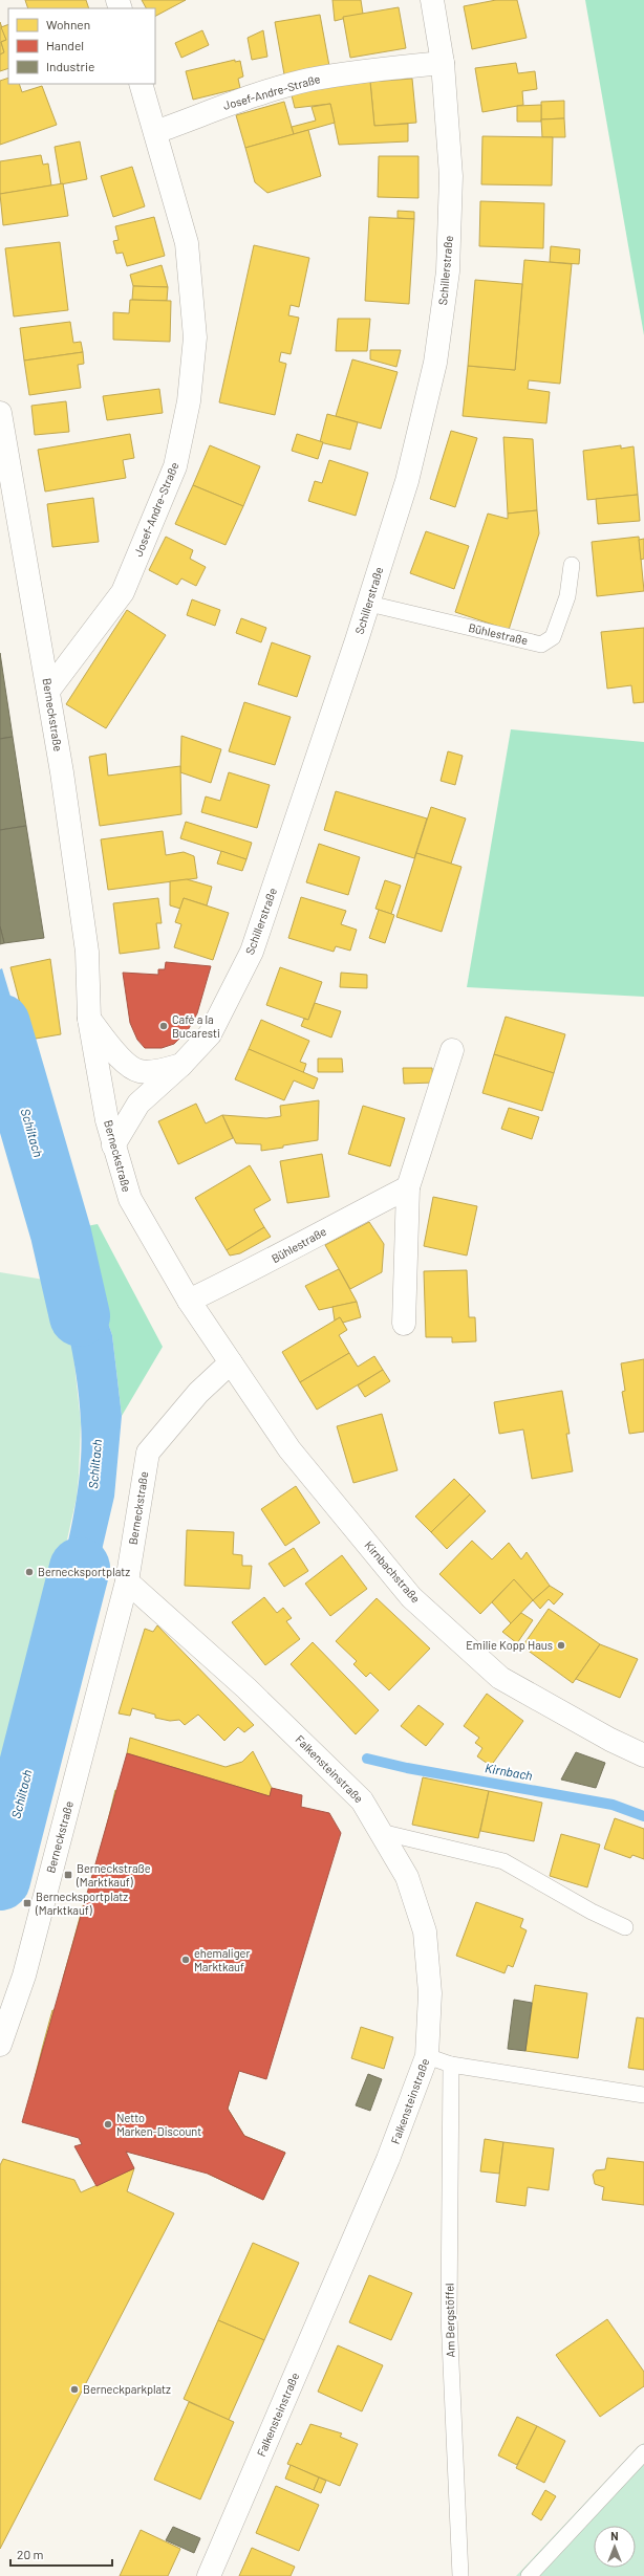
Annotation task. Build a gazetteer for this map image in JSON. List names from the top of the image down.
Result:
{
  "streets": {
    "main road": [
      "Josef-Andre-Straße",
      "Schillerstraße",
      "Bühlestraße",
      "Berneckstraße",
      "Kirnbachstraße",
      "Falkensteinstraße"
    ],
    "lane": ["Am Bergstöffel"]
  },
  "crossings": [
    ["Josef-Andre-Straße", "Schillerstraße"],
    ["Josef-Andre-Straße", "Berneckstraße"],
    ["Schillerstraße", "Bühlestraße"],
    ["Schillerstraße", "Berneckstraße"],
    ["Bühlestraße", "Berneckstraße"],
    ["Berneckstraße", "Kirnbachstraße"],
    ["Berneckstraße", "Falkensteinstraße"]
  ],
  "water": ["Schiltach", "Kirnbach"],
  "places": {
    "other": [
      "Café a la Bucaresti",
      "Bernecksportplatz",
      "Emilie Kopp Haus",
      "ehemaliger Marktkauf",
      "Netto Marken-Discount",
      "Berneckparkplatz"
    ],
    "transit": ["Berneckstraße (Marktkauf)", "Bernecksportplatz (Marktkauf)"]
  },
  "legend": ["Wohnen", "Handel", "Industrie"],
  "scale_bar": "20 m",
  "north": "top"
}
